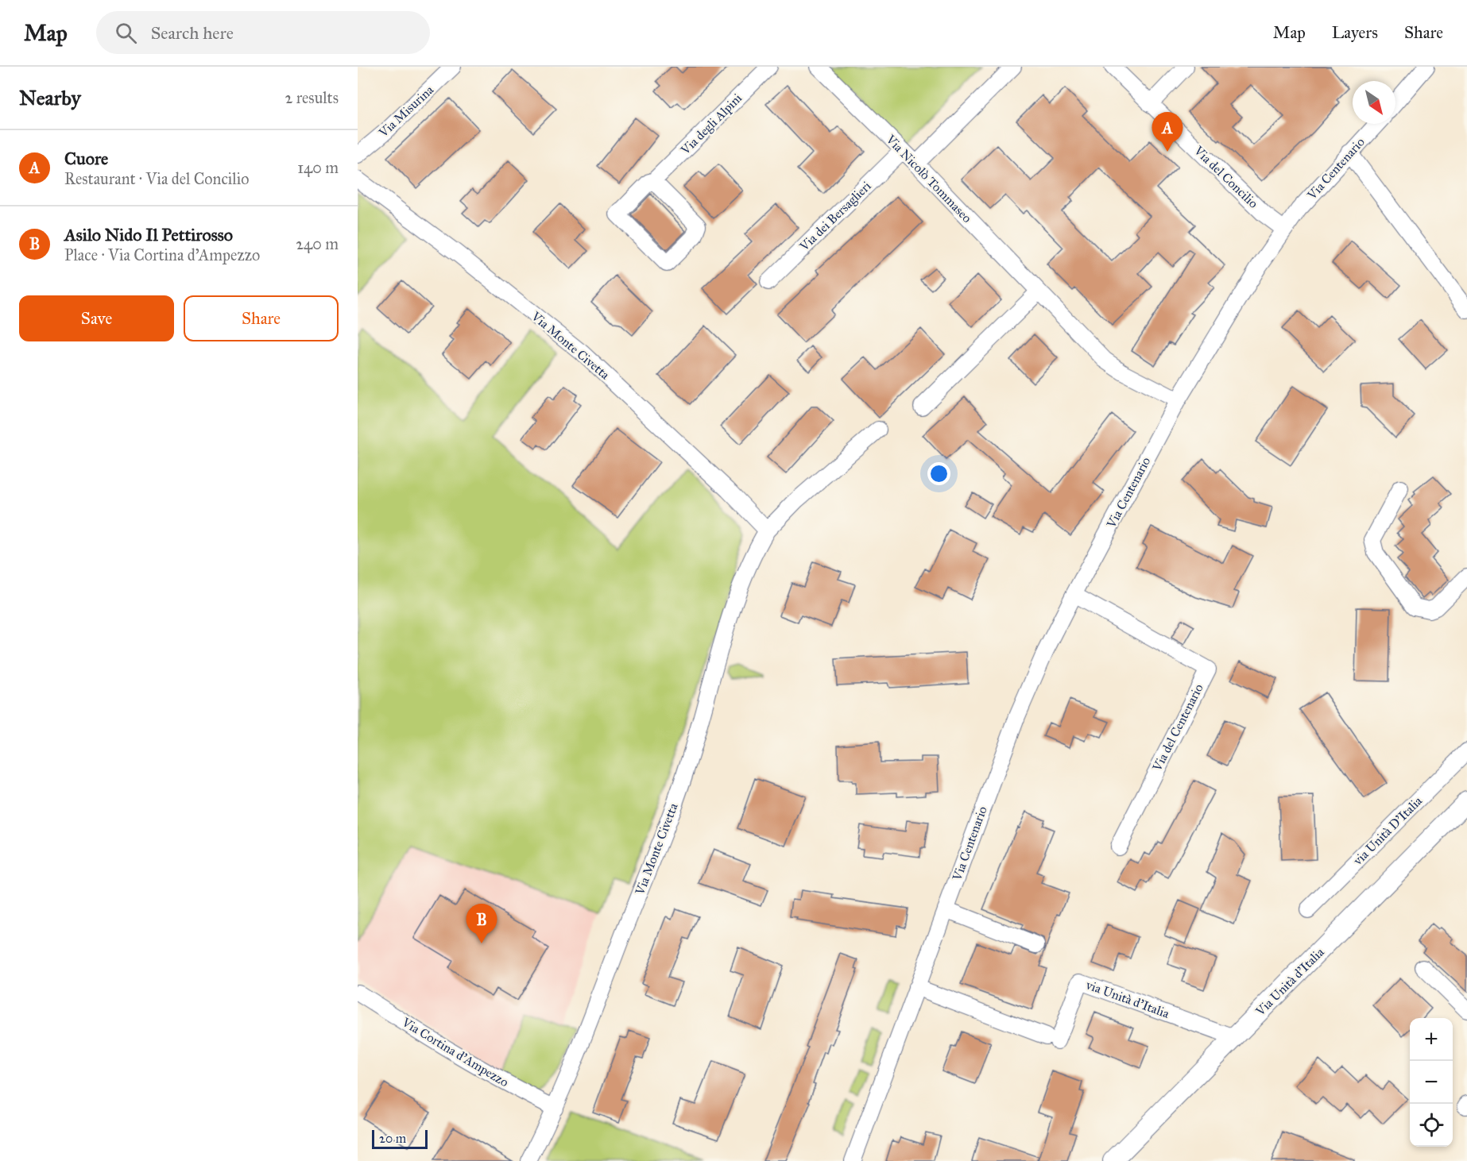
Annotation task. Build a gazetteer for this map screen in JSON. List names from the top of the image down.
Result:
{
  "streets": {
    "street": [
      "Via Misurina",
      "Via degli Alpini",
      "Via Centenario",
      "Via del Concilio",
      "Via Nicolò Tommaseo",
      "Via dei Bersaglieri",
      "Via Monte Civetta",
      "Via del Centenario",
      "via Unità D'Italia",
      "Via Unità d'Italia",
      "via Unità d'Italia",
      "Via Cortina d'Ampezzo"
    ]
  },
  "crossings": [
    ["Via Centenario", "Via del Concilio"],
    ["Via Centenario", "Via Nicolò Tommaseo"],
    ["Via Centenario", "Via del Centenario"],
    ["Via Centenario", "via Unità d'Italia"],
    ["Via Nicolò Tommaseo", "Via dei Bersaglieri"],
    ["Via Monte Civetta", "Via Cortina d'Ampezzo"],
    ["Via Unità d'Italia", "via Unità d'Italia"]
  ],
  "scale_bar": "20 m",
  "north": "bottom right",
  "page": {
    "header": "Map",
    "search": "Search here",
    "nav": ["Map", "Layers", "Share"],
    "heading": ["Nearby", "2 results"],
    "pins": ["A", "B"],
    "list": [
      {
        "mark": "A",
        "name": "Cuore",
        "note": "Restaurant · Via del Concilio",
        "value": "140 m"
      },
      {
        "mark": "B",
        "name": "Asilo Nido Il Pettirosso",
        "note": "Place · Via Cortina d'Ampezzo",
        "value": "240 m"
      }
    ],
    "buttons": ["Save", "Share"],
    "map_buttons": ["+", "−"],
    "scale": "20 m"
  }
}
